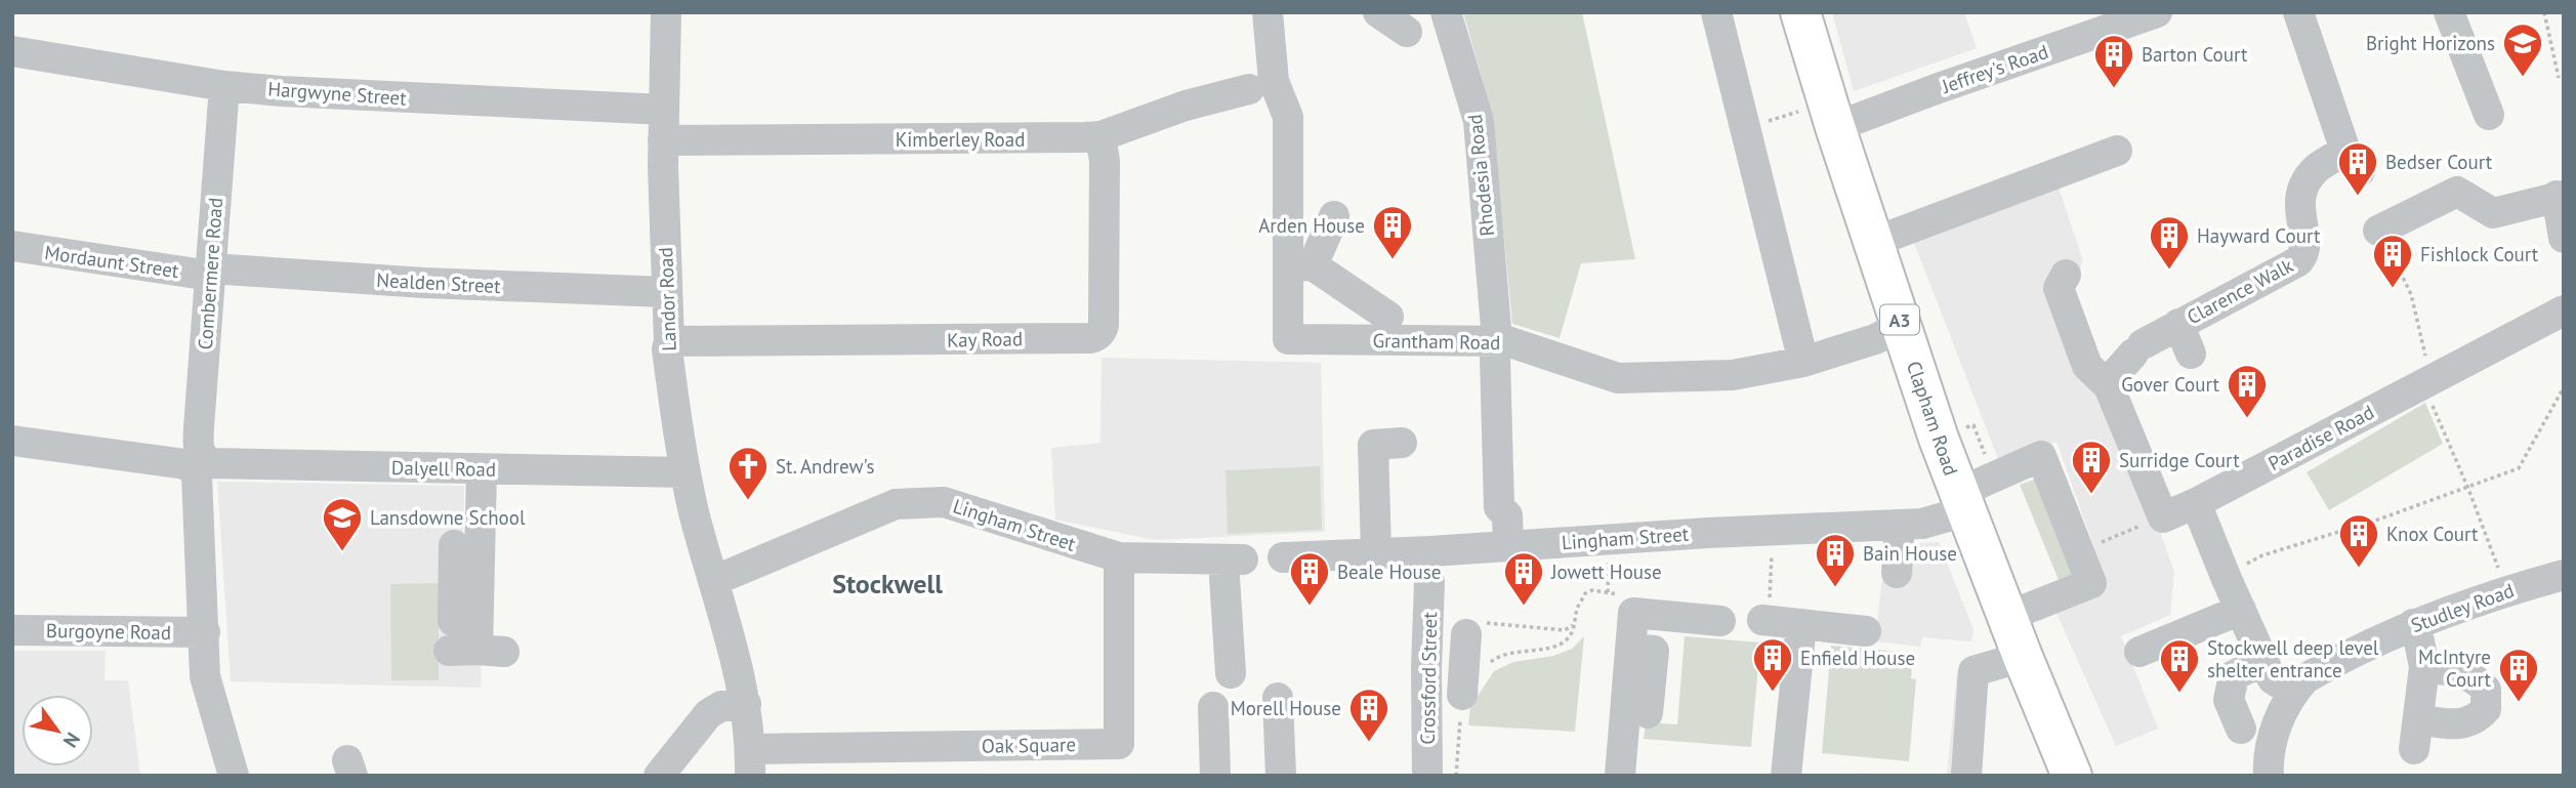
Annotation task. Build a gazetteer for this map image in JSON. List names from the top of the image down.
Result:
{
  "streets": {
    "highway": ["A3", "Clapham Road"],
    "street": [
      "Jeffrey's Road",
      "Hargwyne Street",
      "Kimberley Road",
      "Rhodesia Road",
      "Mordaunt Street",
      "Combermere Road",
      "Nealden Street",
      "Clarence Walk",
      "Landor Road",
      "Kay Road",
      "Grantham Road",
      "Paradise Road",
      "Dalyell Road",
      "Lingham Street",
      "Studley Road",
      "Burgoyne Road",
      "Crossford Street",
      "Oak Square"
    ]
  },
  "crossings": [
    ["Jeffrey's Road", "Clapham Road"],
    ["Hargwyne Street", "Combermere Road"],
    ["Hargwyne Street", "Landor Road"],
    ["Kimberley Road", "Landor Road"],
    ["Kimberley Road", "Kay Road"],
    ["Rhodesia Road", "Grantham Road"],
    ["Rhodesia Road", "Lingham Street"],
    ["Mordaunt Street", "Combermere Road"],
    ["Mordaunt Street", "Nealden Street"],
    ["Combermere Road", "Nealden Street"],
    ["Combermere Road", "Dalyell Road"],
    ["Combermere Road", "Burgoyne Road"],
    ["Nealden Street", "Landor Road"],
    ["Landor Road", "Kay Road"],
    ["Landor Road", "Dalyell Road"],
    ["Landor Road", "Lingham Street"],
    ["Landor Road", "Oak Square"],
    ["Grantham Road", "Clapham Road"],
    ["Clapham Road", "Lingham Street"],
    ["Lingham Street", "Crossford Street"],
    ["Lingham Street", "Oak Square"]
  ],
  "districts": ["Stockwell"],
  "places": {
    "school or university": ["Bright Horizons", "Lansdowne School"],
    "building": [
      "Barton Court",
      "Bedser Court",
      "Arden House",
      "Hayward Court",
      "Fishlock Court",
      "Gover Court",
      "Surridge Court",
      "Knox Court",
      "Bain House",
      "Beale House",
      "Jowett House",
      "Enfield House",
      "Stockwell deep level shelter entrance",
      "McIntyre Court",
      "Morell House"
    ],
    "church": ["St. Andrew's"]
  },
  "north": "bottom right"
}
